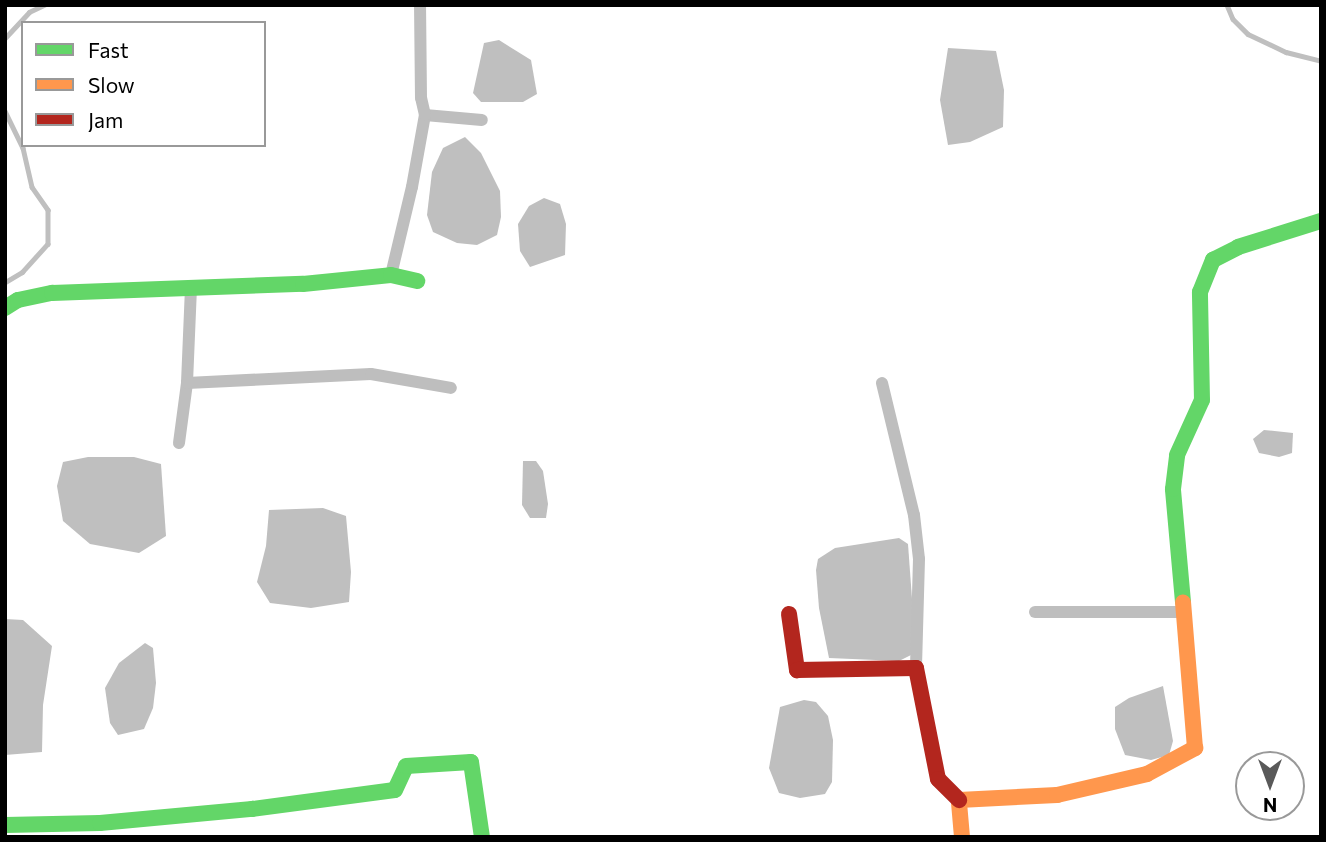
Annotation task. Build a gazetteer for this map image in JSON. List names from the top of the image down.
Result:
{
  "legend": ["Fast", "Slow", "Jam"],
  "north": "bottom"
}
